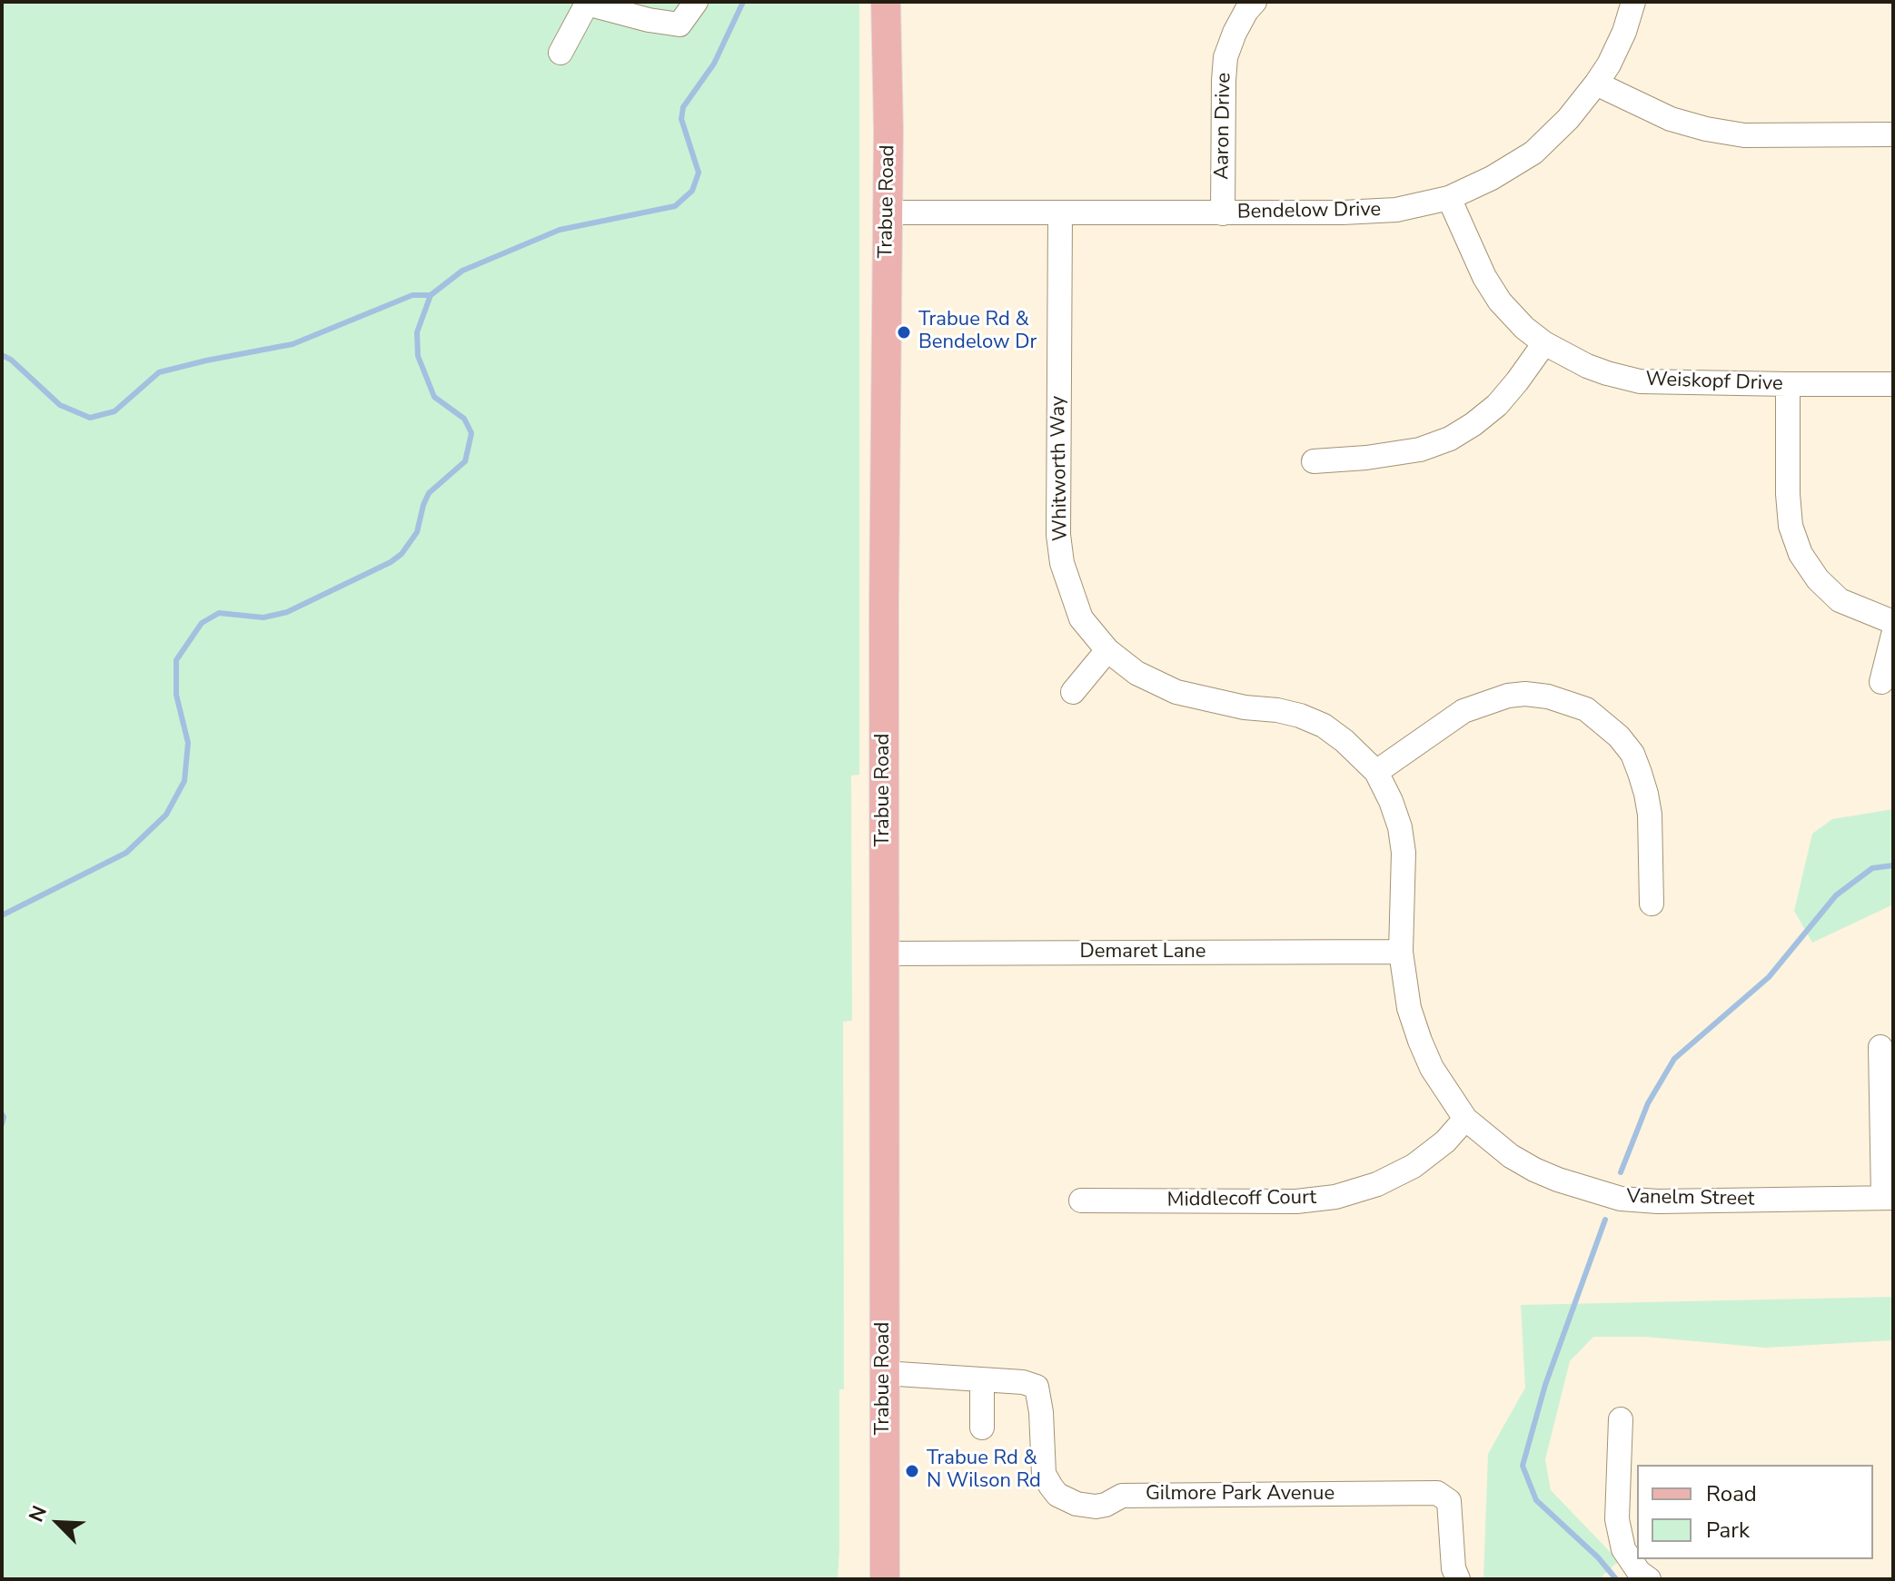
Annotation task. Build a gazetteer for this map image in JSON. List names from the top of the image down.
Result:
{
  "streets": {
    "main road": ["Trabue Road"],
    "street": [
      "Aaron Drive",
      "Bendelow Drive",
      "Weiskopf Drive",
      "Whitworth Way",
      "Demaret Lane",
      "Vanelm Street",
      "Middlecoff Court",
      "Gilmore Park Avenue"
    ]
  },
  "crossings": [
    ["Aaron Drive", "Bendelow Drive"],
    ["Trabue Road", "Bendelow Drive"],
    ["Trabue Road", "Demaret Lane"],
    ["Trabue Road", "Gilmore Park Avenue"],
    ["Bendelow Drive", "Weiskopf Drive"],
    ["Bendelow Drive", "Whitworth Way"],
    ["Whitworth Way", "Demaret Lane"],
    ["Whitworth Way", "Vanelm Street"],
    ["Whitworth Way", "Middlecoff Court"],
    ["Vanelm Street", "Middlecoff Court"]
  ],
  "places": ["Trabue Rd & Bendelow Dr", "Trabue Rd & N Wilson Rd"],
  "legend": ["Road", "Park"],
  "north": "top left"
}
